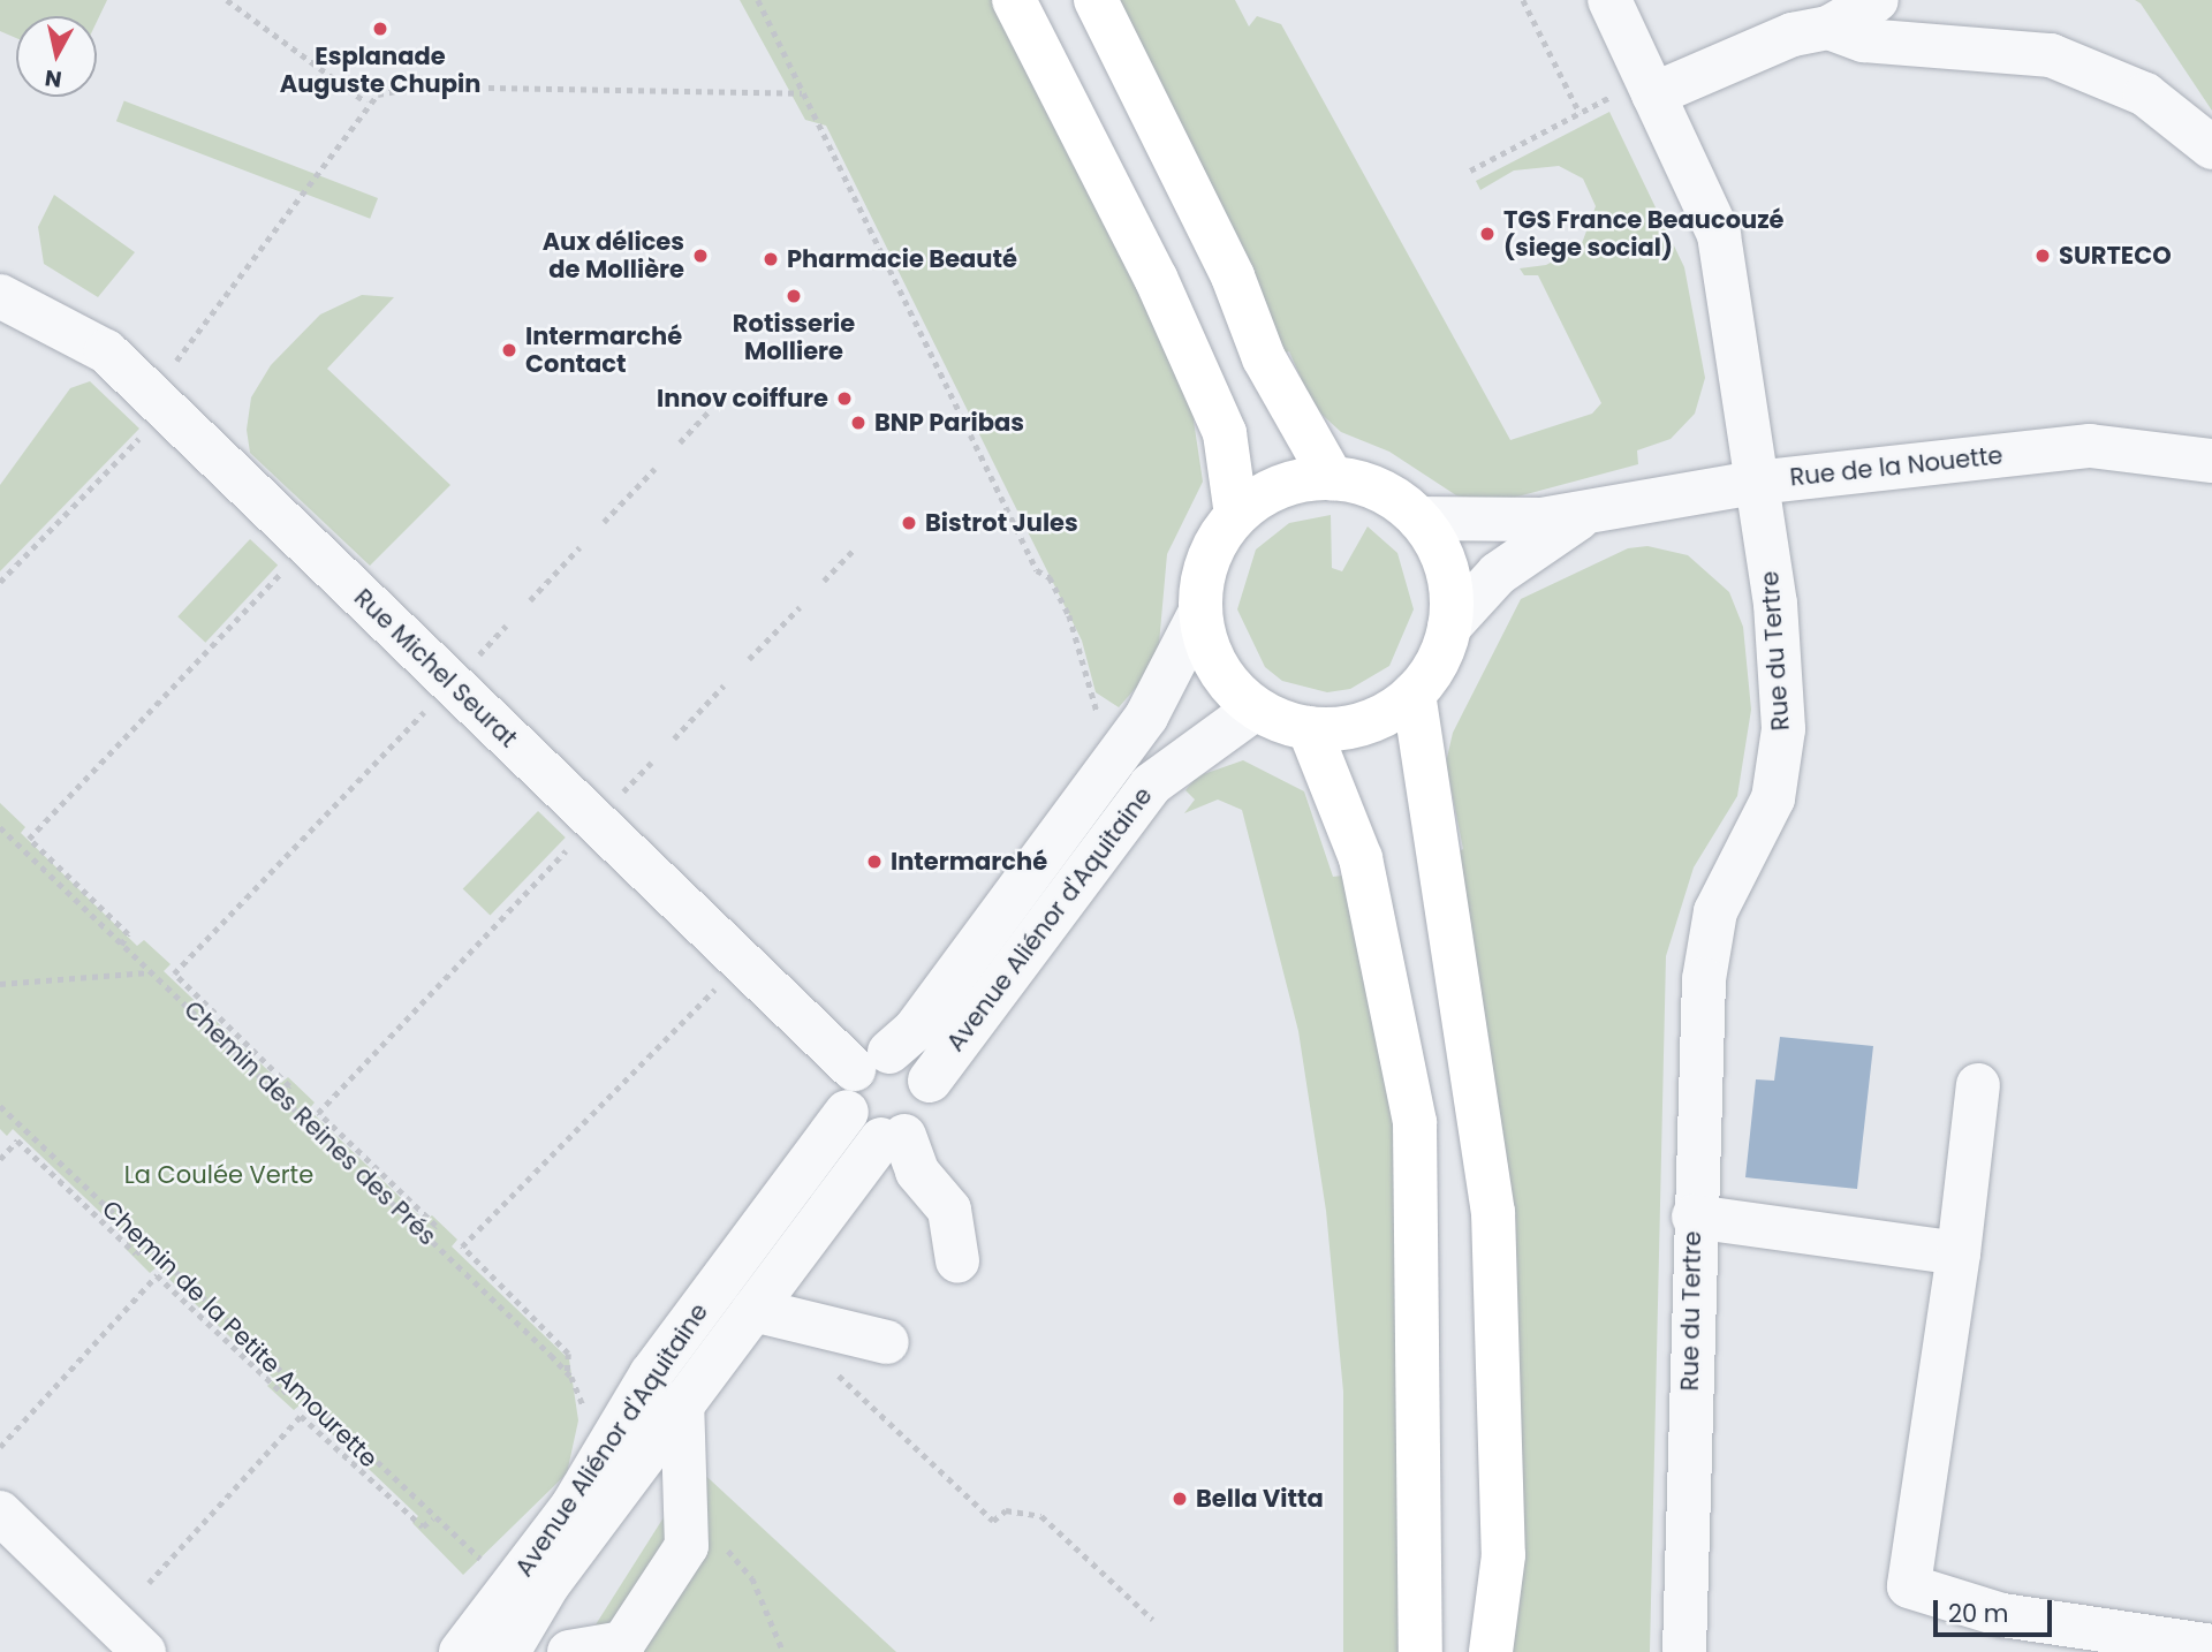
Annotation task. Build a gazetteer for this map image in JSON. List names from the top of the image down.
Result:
{
  "streets": {
    "street": [
      "Rue de la Nouette",
      "Rue du Tertre",
      "Rue Michel Seurat",
      "Avenue Aliénor d'Aquitaine"
    ],
    "path": ["Chemin des Reines des Prés", "Chemin de la Petite Amourette"]
  },
  "crossings": [
    ["Rue de la Nouette", "Rue du Tertre"],
    ["Rue de la Nouette", "Avenue Aliénor d'Aquitaine"],
    ["Rue Michel Seurat", "Avenue Aliénor d'Aquitaine"]
  ],
  "parks": ["La Coulée Verte"],
  "places": [
    "Esplanade Auguste Chupin",
    "TGS France Beaucouzé (siege social)",
    "Aux délices de Mollière",
    "SURTECO",
    "Pharmacie Beauté",
    "Rotisserie Molliere",
    "Intermarché Contact",
    "Innov coiffure",
    "BNP Paribas",
    "Bistrot Jules",
    "Intermarché",
    "Bella Vitta"
  ],
  "scale_bar": "20 m",
  "north": "bottom"
}
